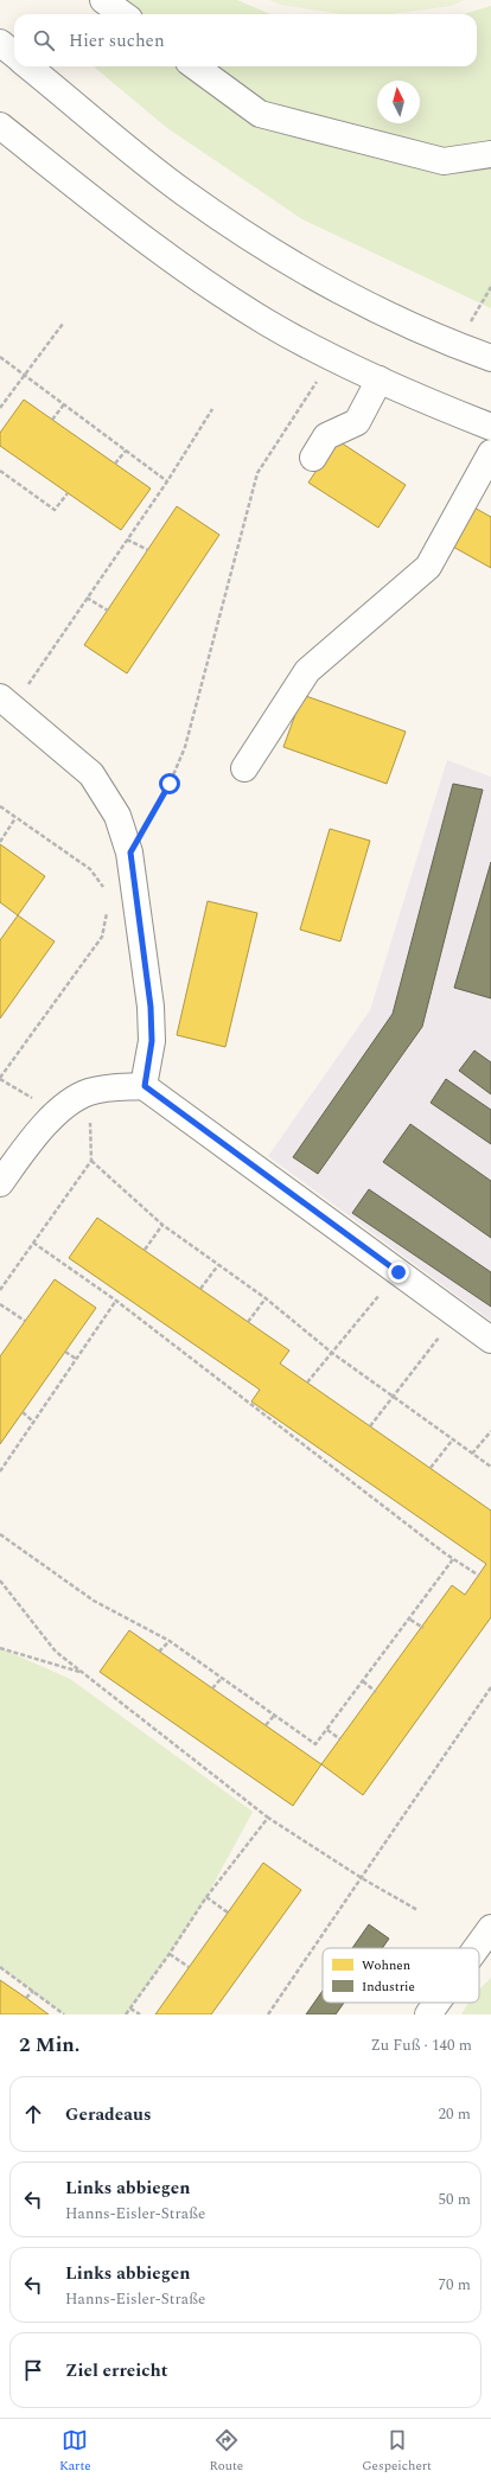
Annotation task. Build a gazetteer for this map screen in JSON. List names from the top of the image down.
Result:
{
  "legend": ["Wohnen", "Industrie"],
  "north": "top",
  "page": {
    "search": "Hier suchen",
    "heading": ["2 Min.", "Zu Fuß · 140 m"],
    "list": [
      ["Geradeaus", "20 m"],
      ["Links abbiegen", "Hanns-Eisler-Straße", "50 m"],
      ["Links abbiegen", "Hanns-Eisler-Straße", "70 m"],
      "Ziel erreicht"
    ],
    "nav": ["Karte", "Route", "Gespeichert"]
  }
}
